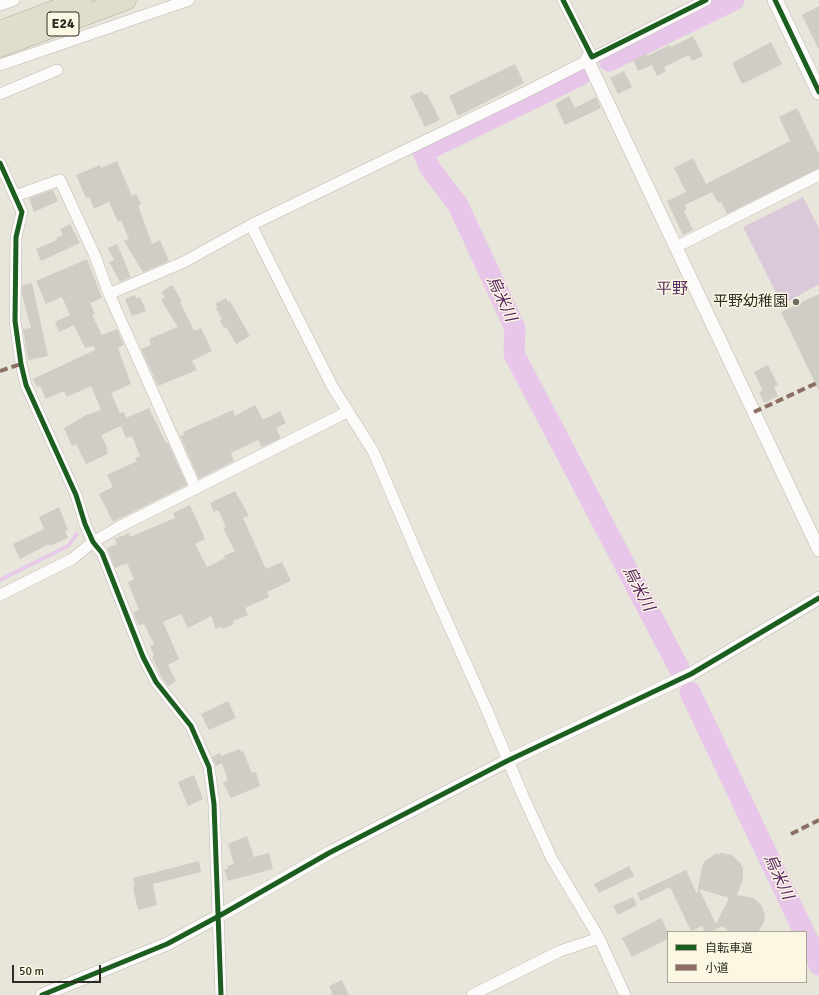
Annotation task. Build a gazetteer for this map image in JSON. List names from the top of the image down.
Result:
{
  "streets": {
    "highway": ["E24"]
  },
  "districts": ["平野"],
  "water": ["烏米川"],
  "places": ["平野幼稚園"],
  "legend": ["自転車道", "小道"],
  "scale_bar": "50 m"
}
